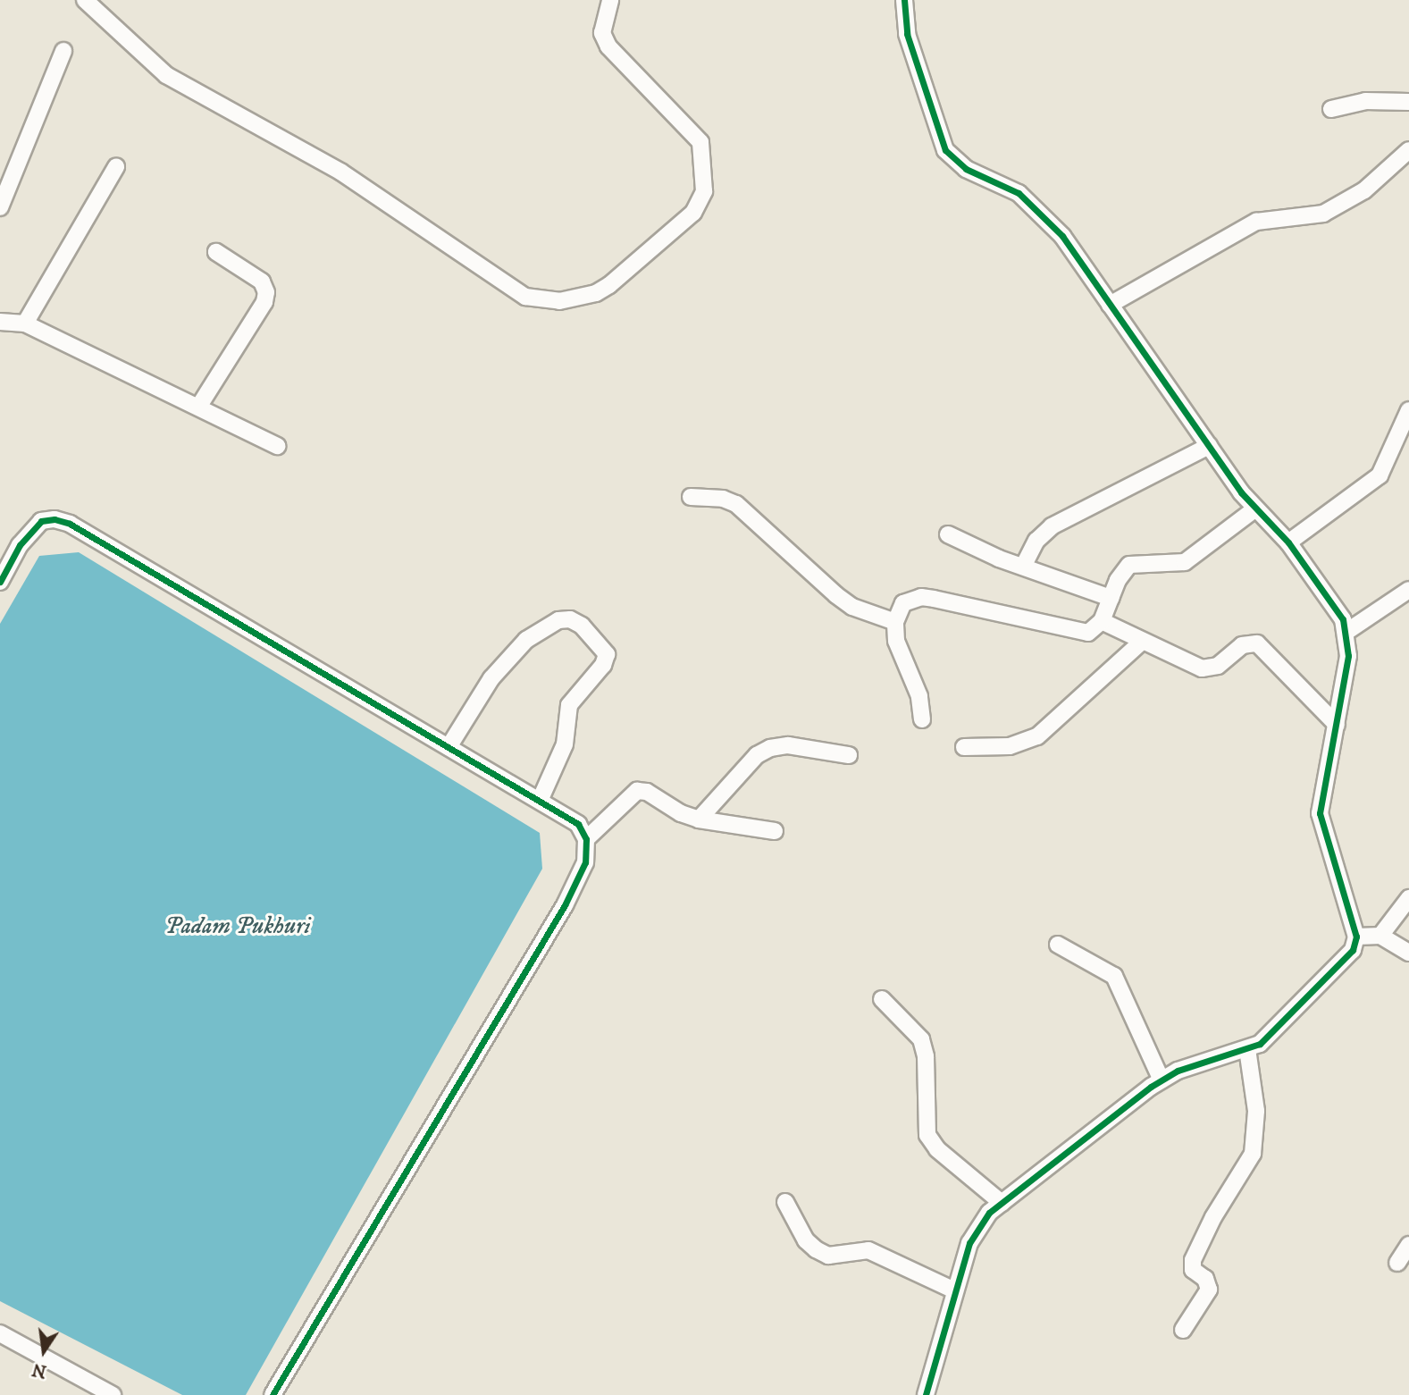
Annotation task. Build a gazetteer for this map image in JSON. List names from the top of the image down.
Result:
{
  "water": ["Padam Pukhuri"],
  "north": "bottom"
}
